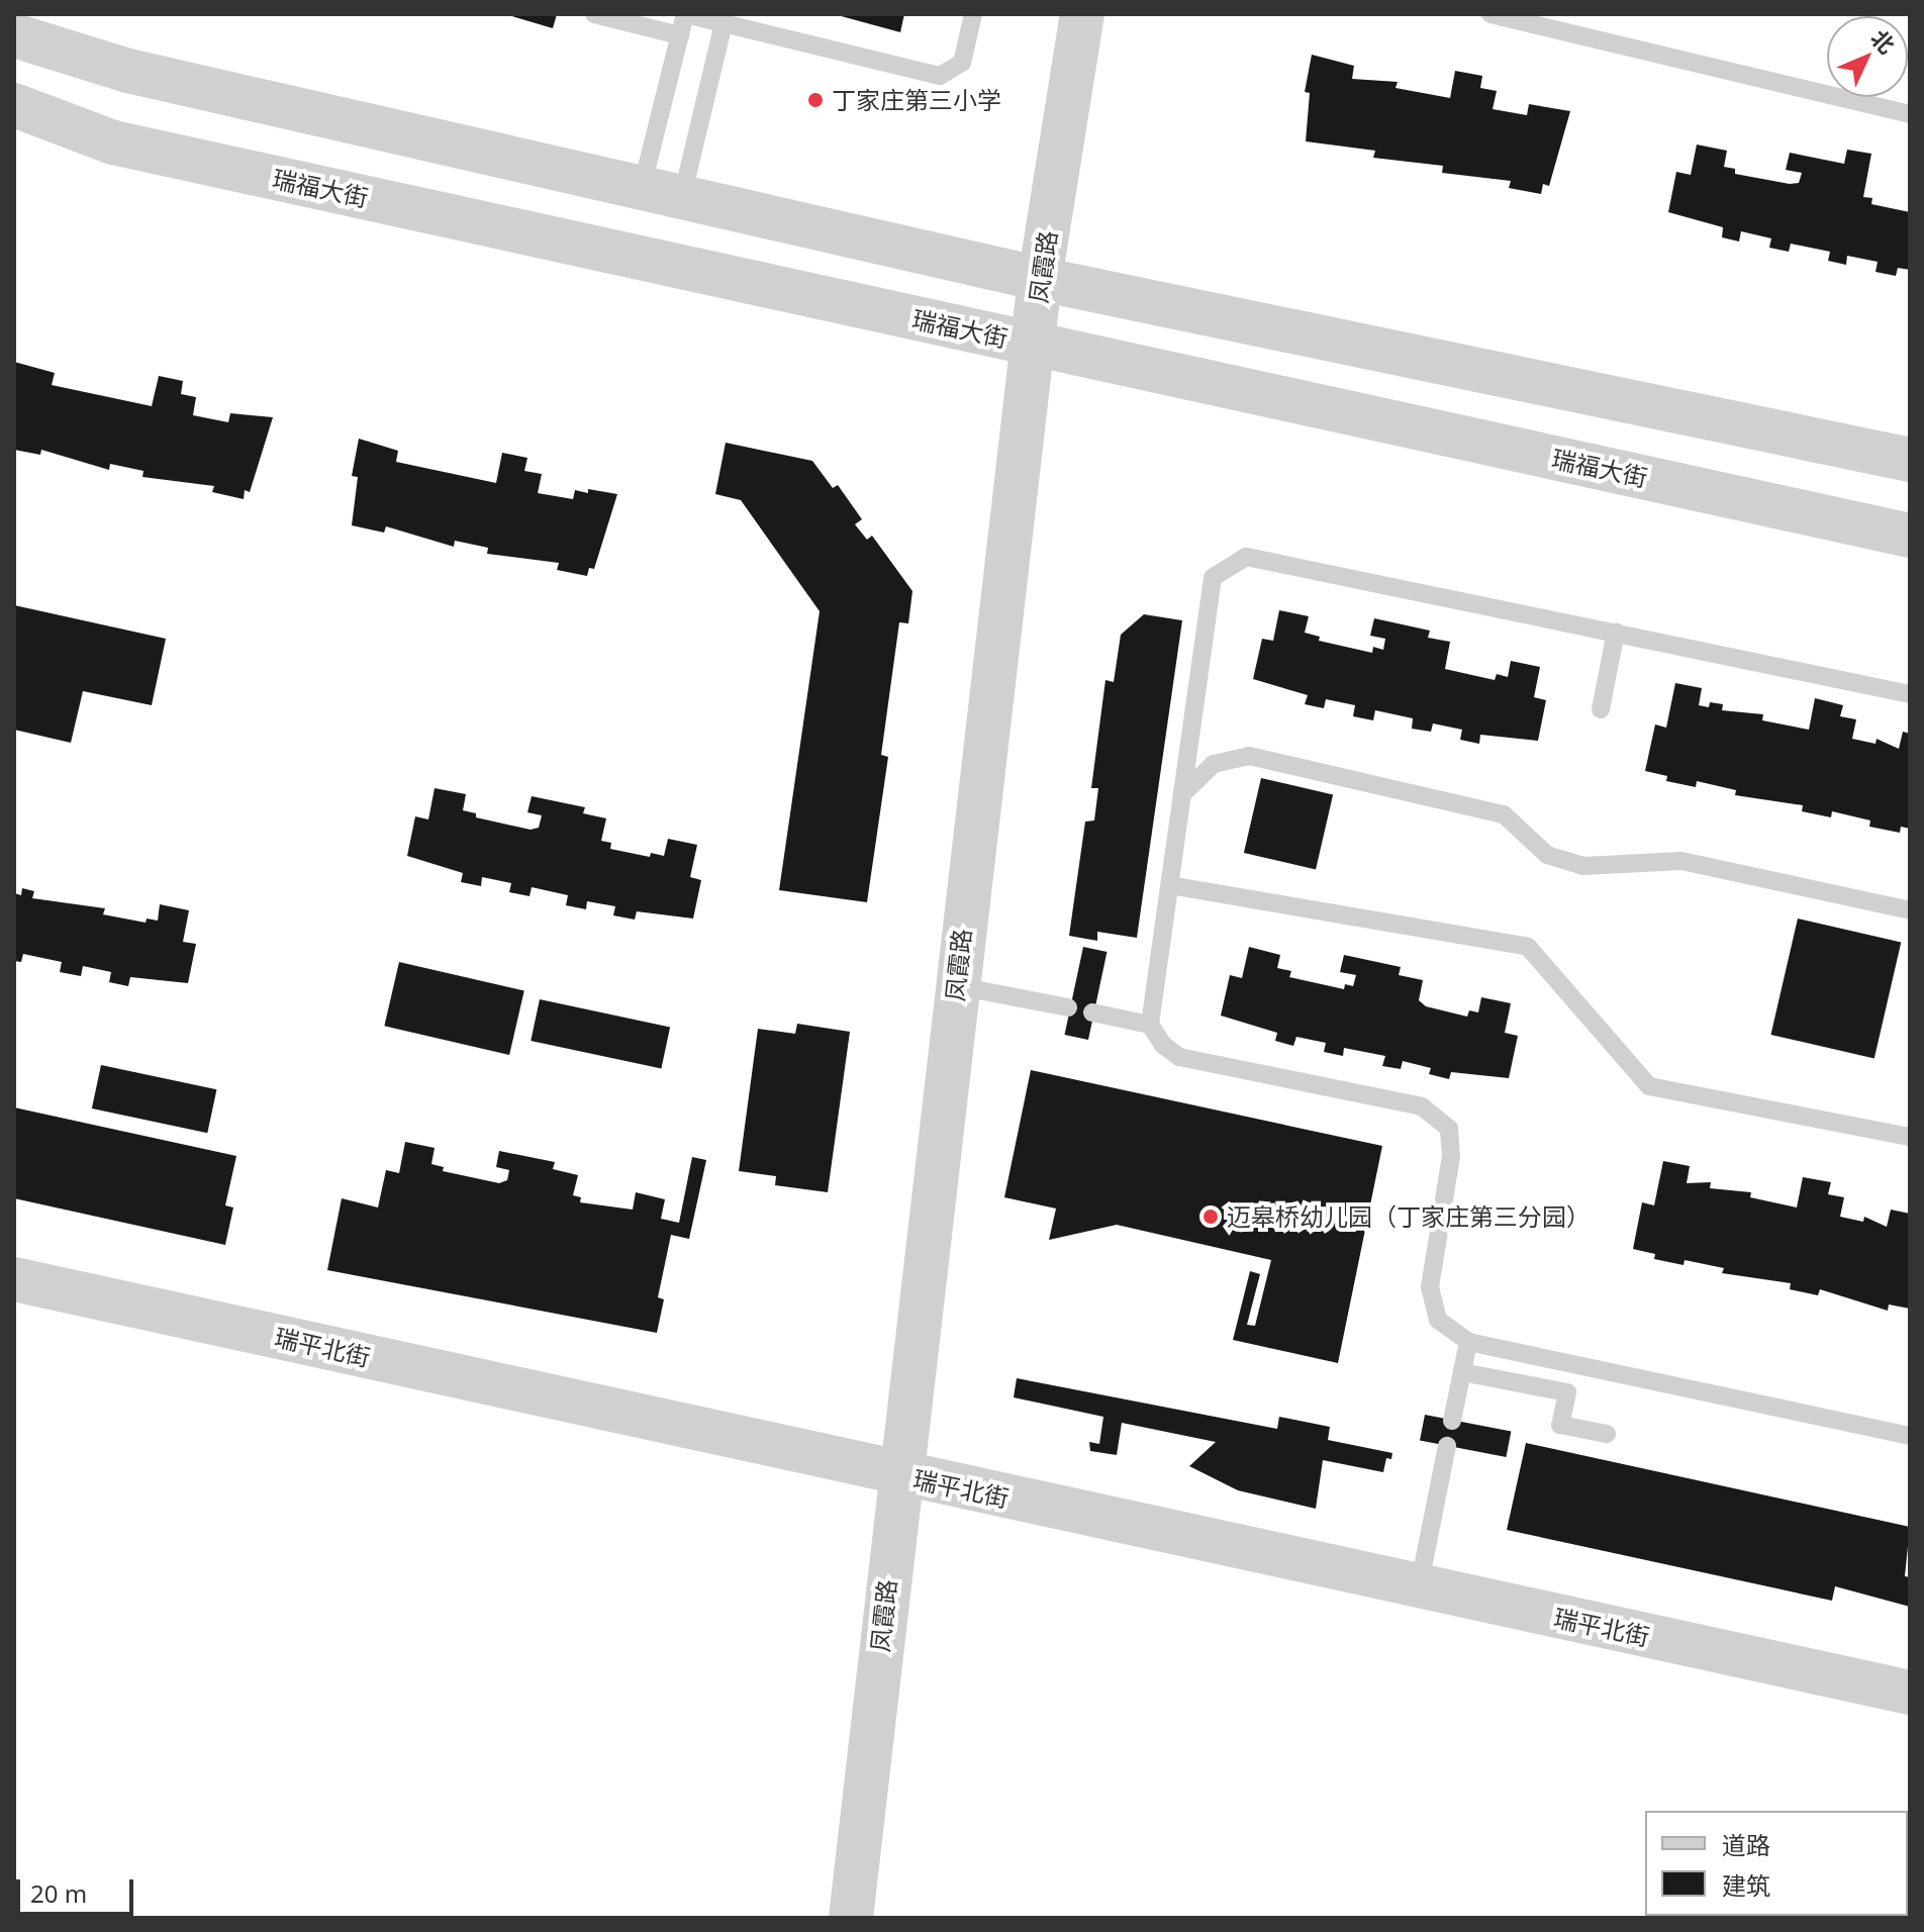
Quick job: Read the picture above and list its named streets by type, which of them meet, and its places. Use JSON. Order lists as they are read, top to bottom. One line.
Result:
{"streets":{"street":["瑞福大街","凤霞路","瑞平北街"]},"crossings":[["瑞福大街","凤霞路"],["凤霞路","瑞平北街"]],"places":["丁家庄第三小学","迈皋桥幼儿园（丁家庄第三分园）"],"legend":["道路","建筑"],"scale_bar":"20 m","north":"top right"}
